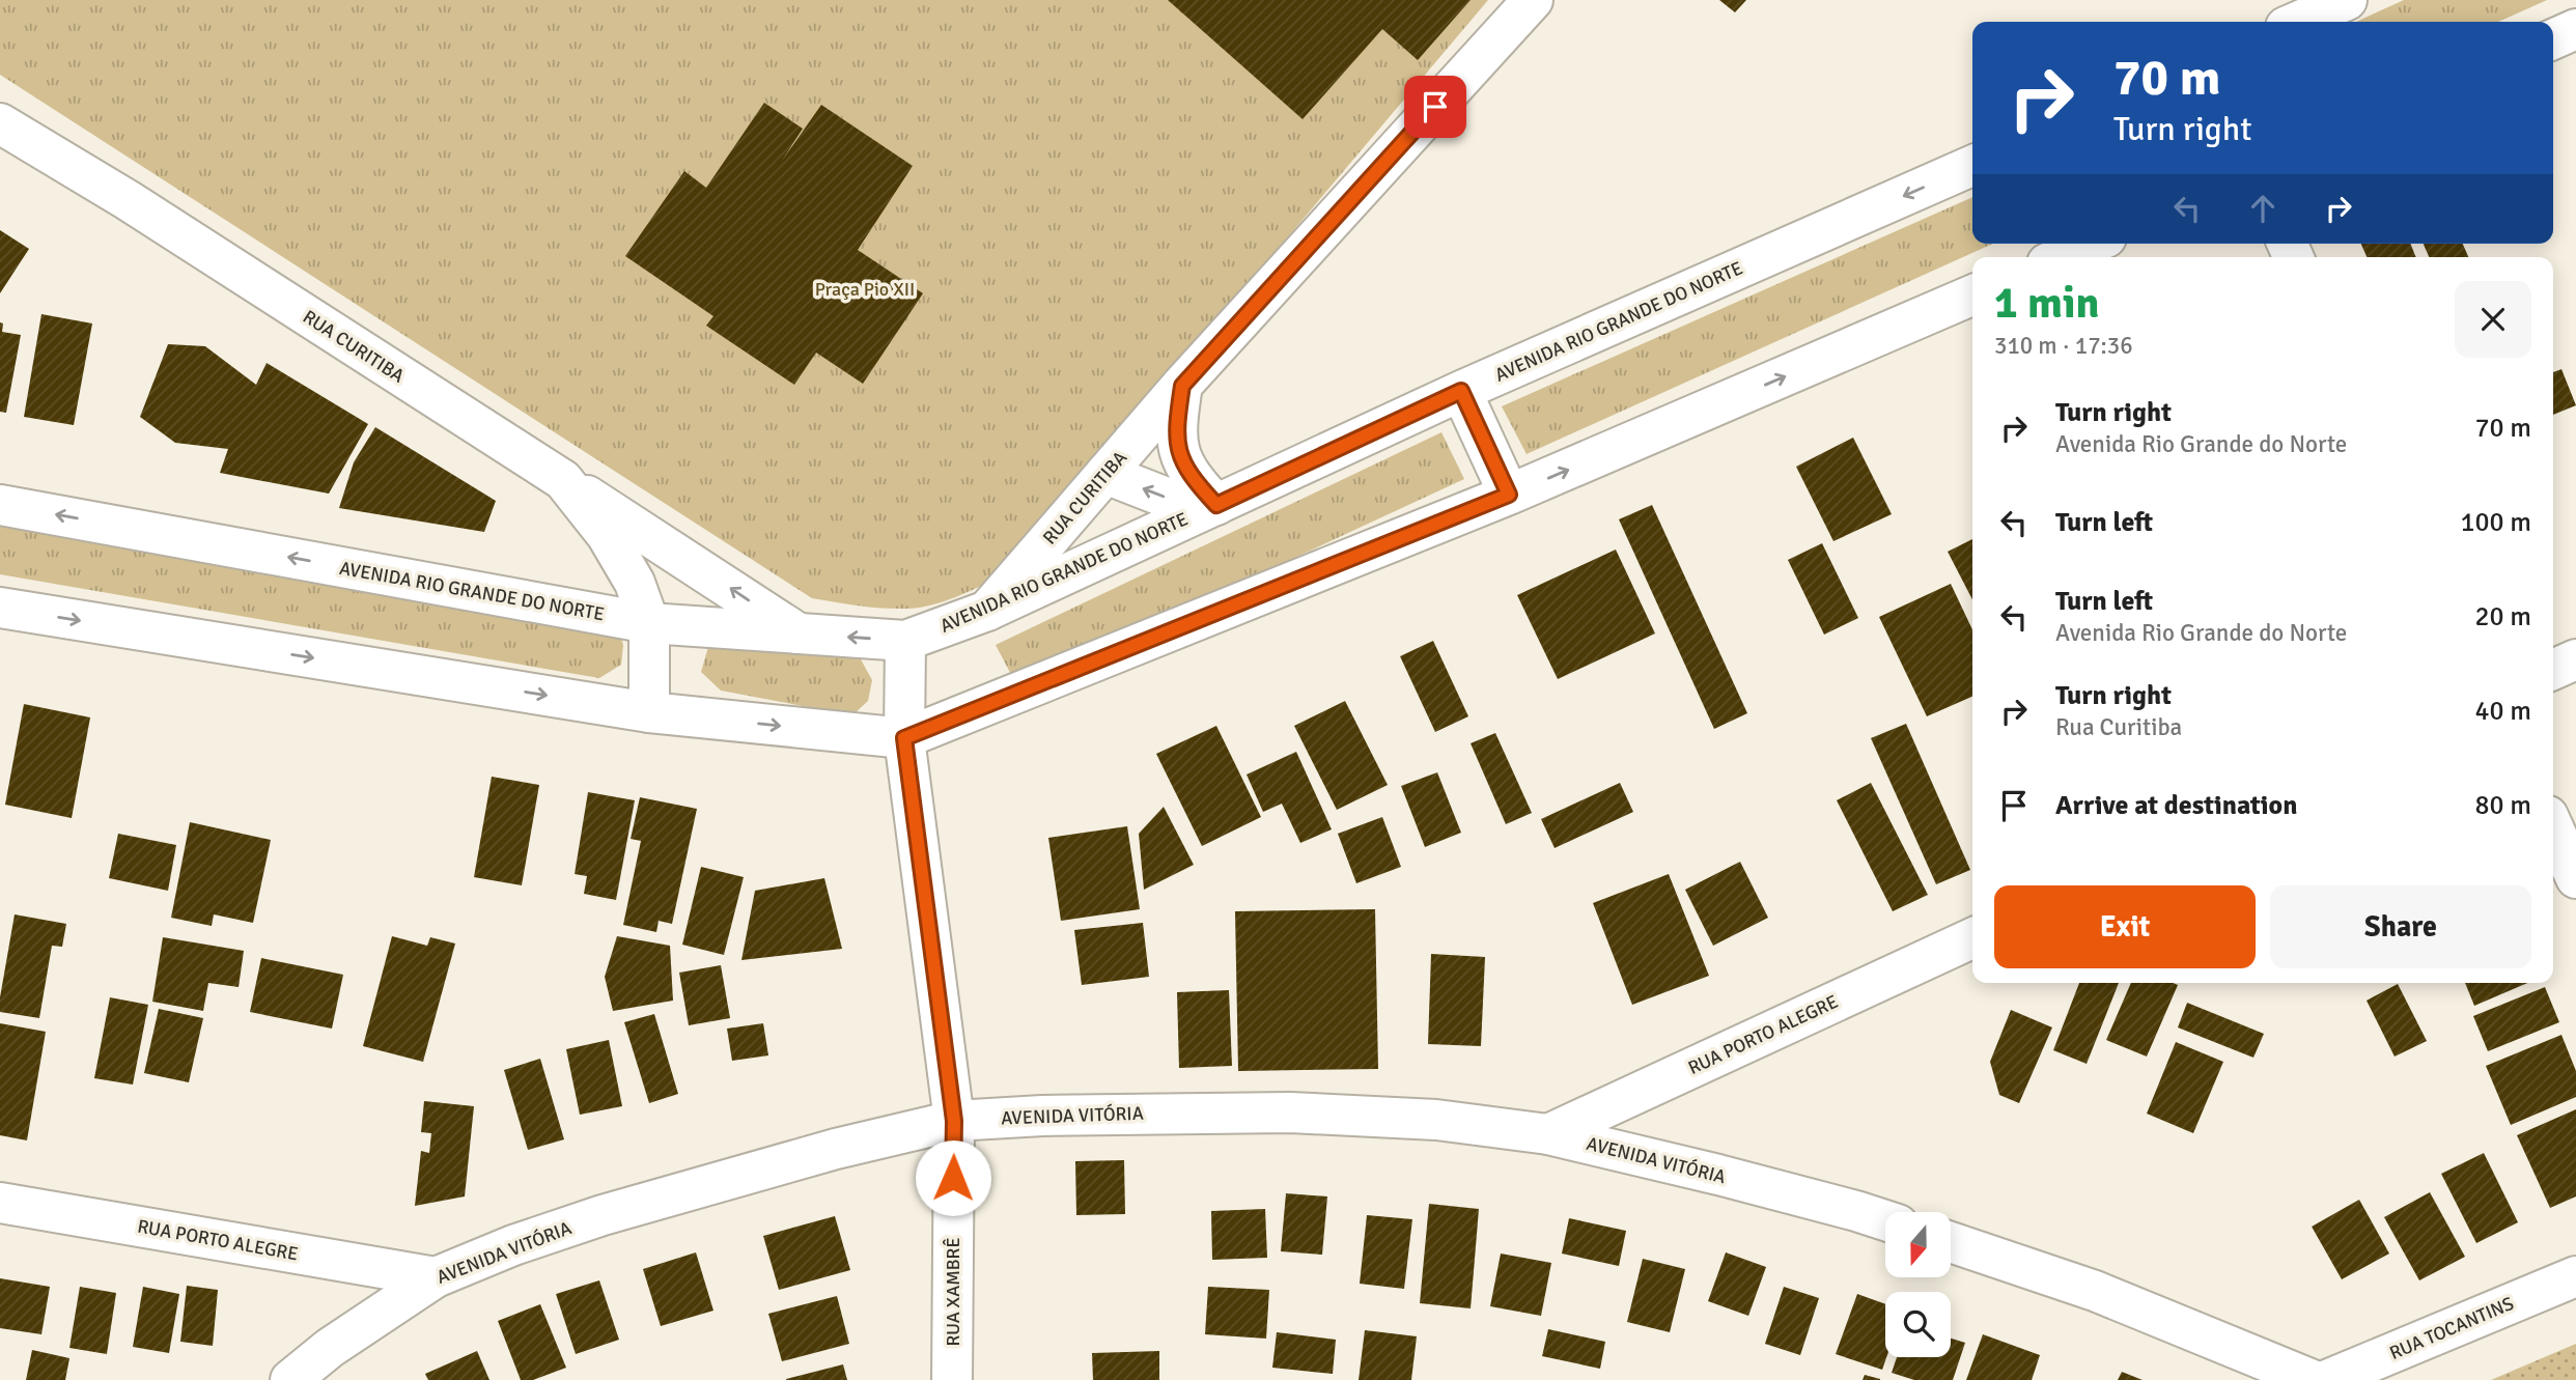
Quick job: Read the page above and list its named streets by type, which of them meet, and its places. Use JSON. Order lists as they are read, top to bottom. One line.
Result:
{"streets":{"street":["AVENIDA RIO GRANDE DO NORTE","RUA CURITIBA","RUA PORTO ALEGRE","AVENIDA VITÓRIA","RUA XAMBRÊ","RUA TOCANTINS"]},"crossings":[["AVENIDA RIO GRANDE DO NORTE","RUA CURITIBA"],["AVENIDA RIO GRANDE DO NORTE","RUA XAMBRÊ"],["RUA PORTO ALEGRE","AVENIDA VITÓRIA"],["AVENIDA VITÓRIA","RUA XAMBRÊ"]],"parks":["Praça Pio XII"],"north":"bottom","page":{"turn":["70 m","Turn right"],"heading":["1 min","310 m · 17:36"],"list":[{"name":"Turn right","note":"Avenida Rio Grande do Norte","value":"70 m"},{"name":"Turn left","value":"100 m"},{"name":"Turn left","note":"Avenida Rio Grande do Norte","value":"20 m"},{"name":"Turn right","note":"Rua Curitiba","value":"40 m"},{"name":"Arrive at destination","value":"80 m"}],"buttons":["Exit","Share"]}}
